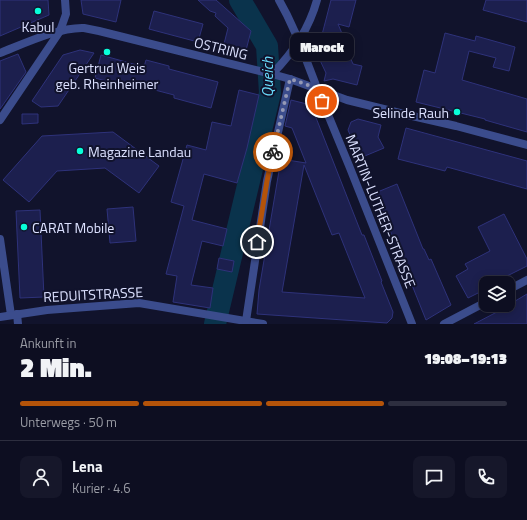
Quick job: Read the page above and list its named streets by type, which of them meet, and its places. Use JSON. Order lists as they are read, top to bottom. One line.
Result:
{"streets":{"street":["OSTRING","MARTIN-LUTHER-STRASSE","REDUITSTRASSE"]},"crossings":[["OSTRING","MARTIN-LUTHER-STRASSE"]],"water":["Queich"],"places":["Kabul","Gertrud Weis geb. Rheinheimer","Marock","Selinde Rauh","Magazine Landau","CARAT Mobile"],"page":{"bubble":"Marock","heading":["2 Min.","Ankunft in","19:08–19:13"],"panel":["Lena","Kurier · 4.6"],"bar":"Unterwegs · 50 m"}}
